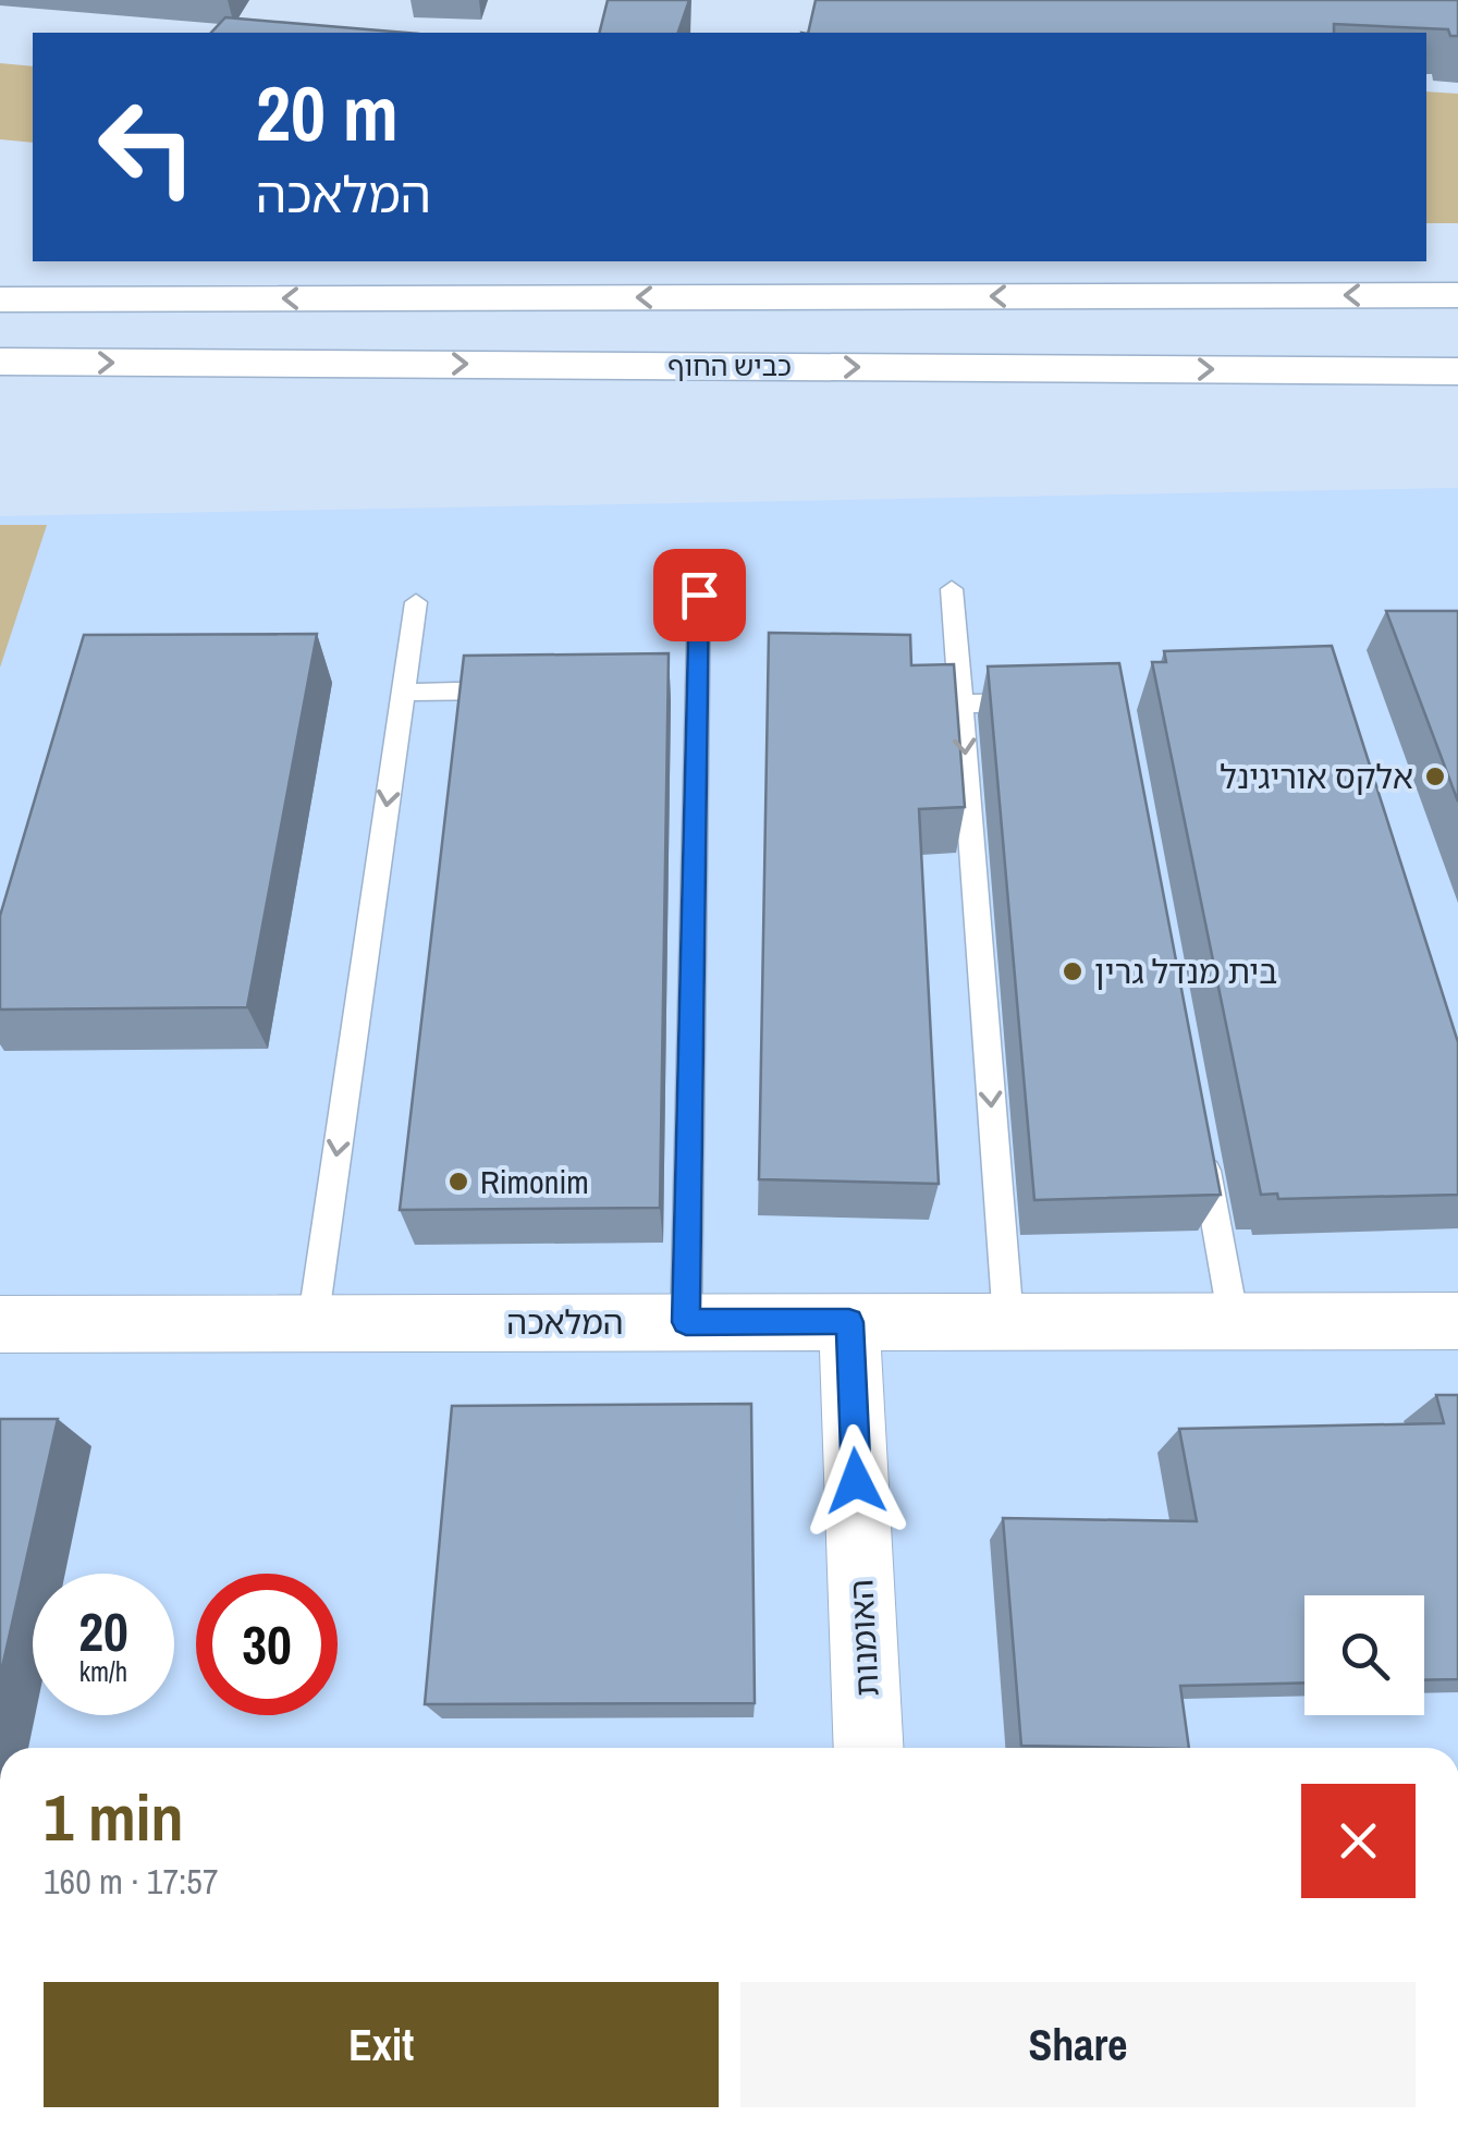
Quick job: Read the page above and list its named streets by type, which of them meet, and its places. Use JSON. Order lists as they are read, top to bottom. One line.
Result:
{"streets":{"highway":["כביש החוף"],"street":["המלאכה","האומנות"]},"crossings":[["המלאכה","האומנות"]],"places":["אלקס אוריגינל","בית מנדל גרין","Rimonim"],"page":{"turn":["20 m","המלאכה"],"speed":"20 km/h","limit":"30","heading":["1 min","160 m · 17:57"],"buttons":["Exit","Share"]}}
